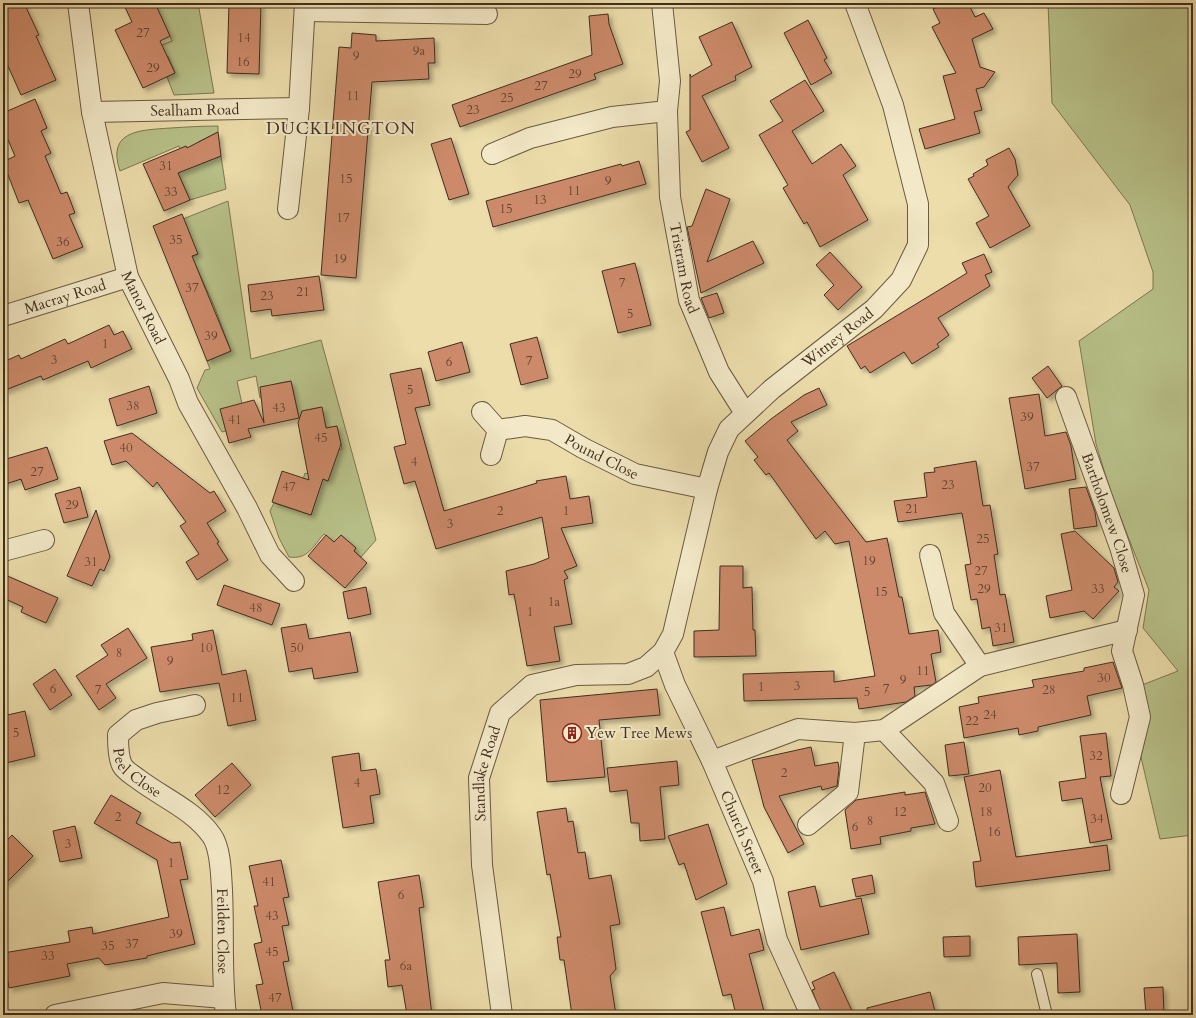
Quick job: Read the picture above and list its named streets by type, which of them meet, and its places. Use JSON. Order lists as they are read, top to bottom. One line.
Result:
{"streets":{"street":["Sealham Road","Tristram Road","Macray Road","Manor Road","Witney Road","Pound Close","Bartholomew Close","Peel Close","Standlake Road","Church Street","Feilden Close"]},"crossings":[["Sealham Road","Manor Road"],["Tristram Road","Witney Road"],["Macray Road","Manor Road"],["Witney Road","Pound Close"],["Witney Road","Standlake Road"],["Witney Road","Church Street"],["Peel Close","Feilden Close"],["Standlake Road","Church Street"]],"districts":["DUCKLINGTON"],"places":{"building":["Yew Tree Mews"]},"house_numbers":["27","14","9a","9","16","29","29","27","11","25","23","31","15","9","11","33","13","15","17","35","36","19","7","37","21","23","5","39","1","3","7","6","5","38","43","39","41","45","40","4","37","27","23","47","29","21","2","1","3","25","19","31","27","29","33","15","1a","48","1","31","10","50","8","9","11","30","9","3","1","6","7","7","28","5","11","24","22","5","32","2","4","20","12","12","18","2","34","8","6","16","3","1","41","6","43","39","37","35","45","33","6a","47"]}
